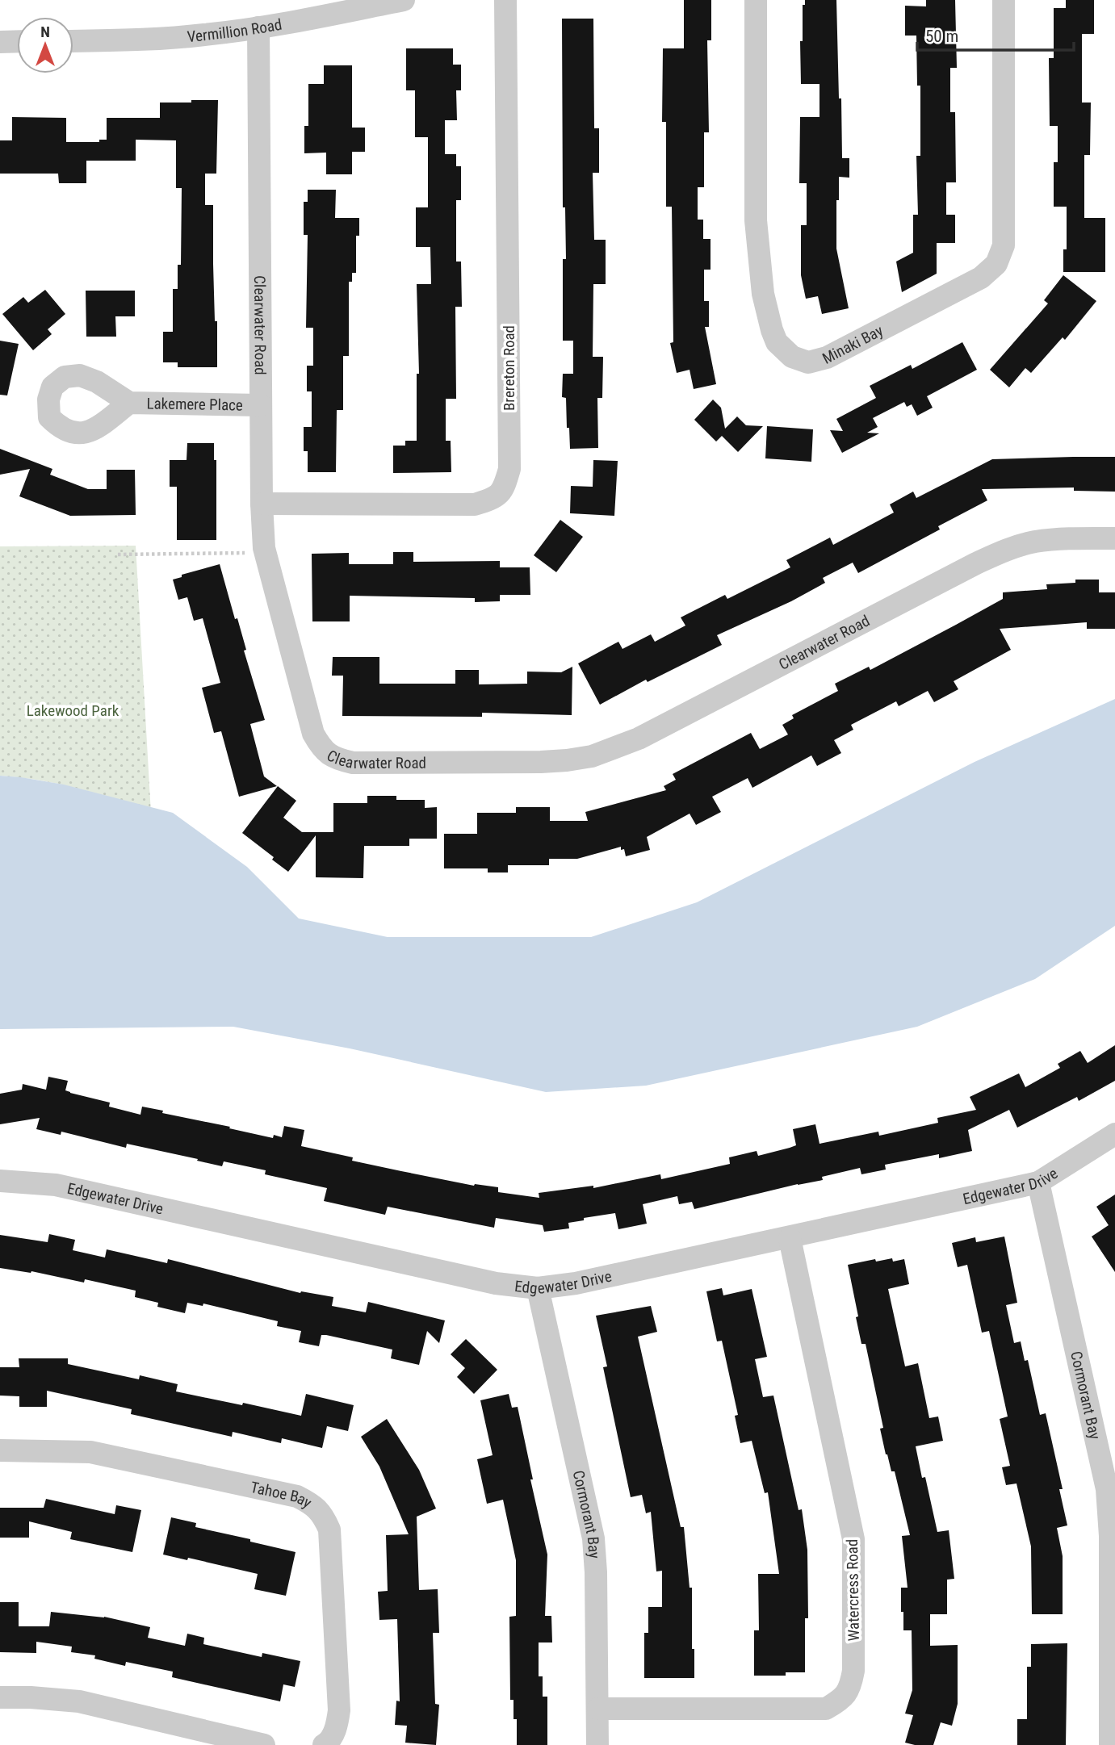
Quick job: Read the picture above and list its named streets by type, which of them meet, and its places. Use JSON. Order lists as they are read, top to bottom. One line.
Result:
{"streets":{"street":["Vermillion Road","Clearwater Road","Minaki Bay","Brereton Road","Lakemere Place","Edgewater Drive","Cormorant Bay","Tahoe Bay","Watercress Road"]},"crossings":[["Vermillion Road","Clearwater Road"],["Clearwater Road","Brereton Road"],["Clearwater Road","Lakemere Place"],["Edgewater Drive","Cormorant Bay"],["Edgewater Drive","Watercress Road"],["Cormorant Bay","Watercress Road"]],"parks":["Lakewood Park"],"scale_bar":"50 m","north":"top"}
